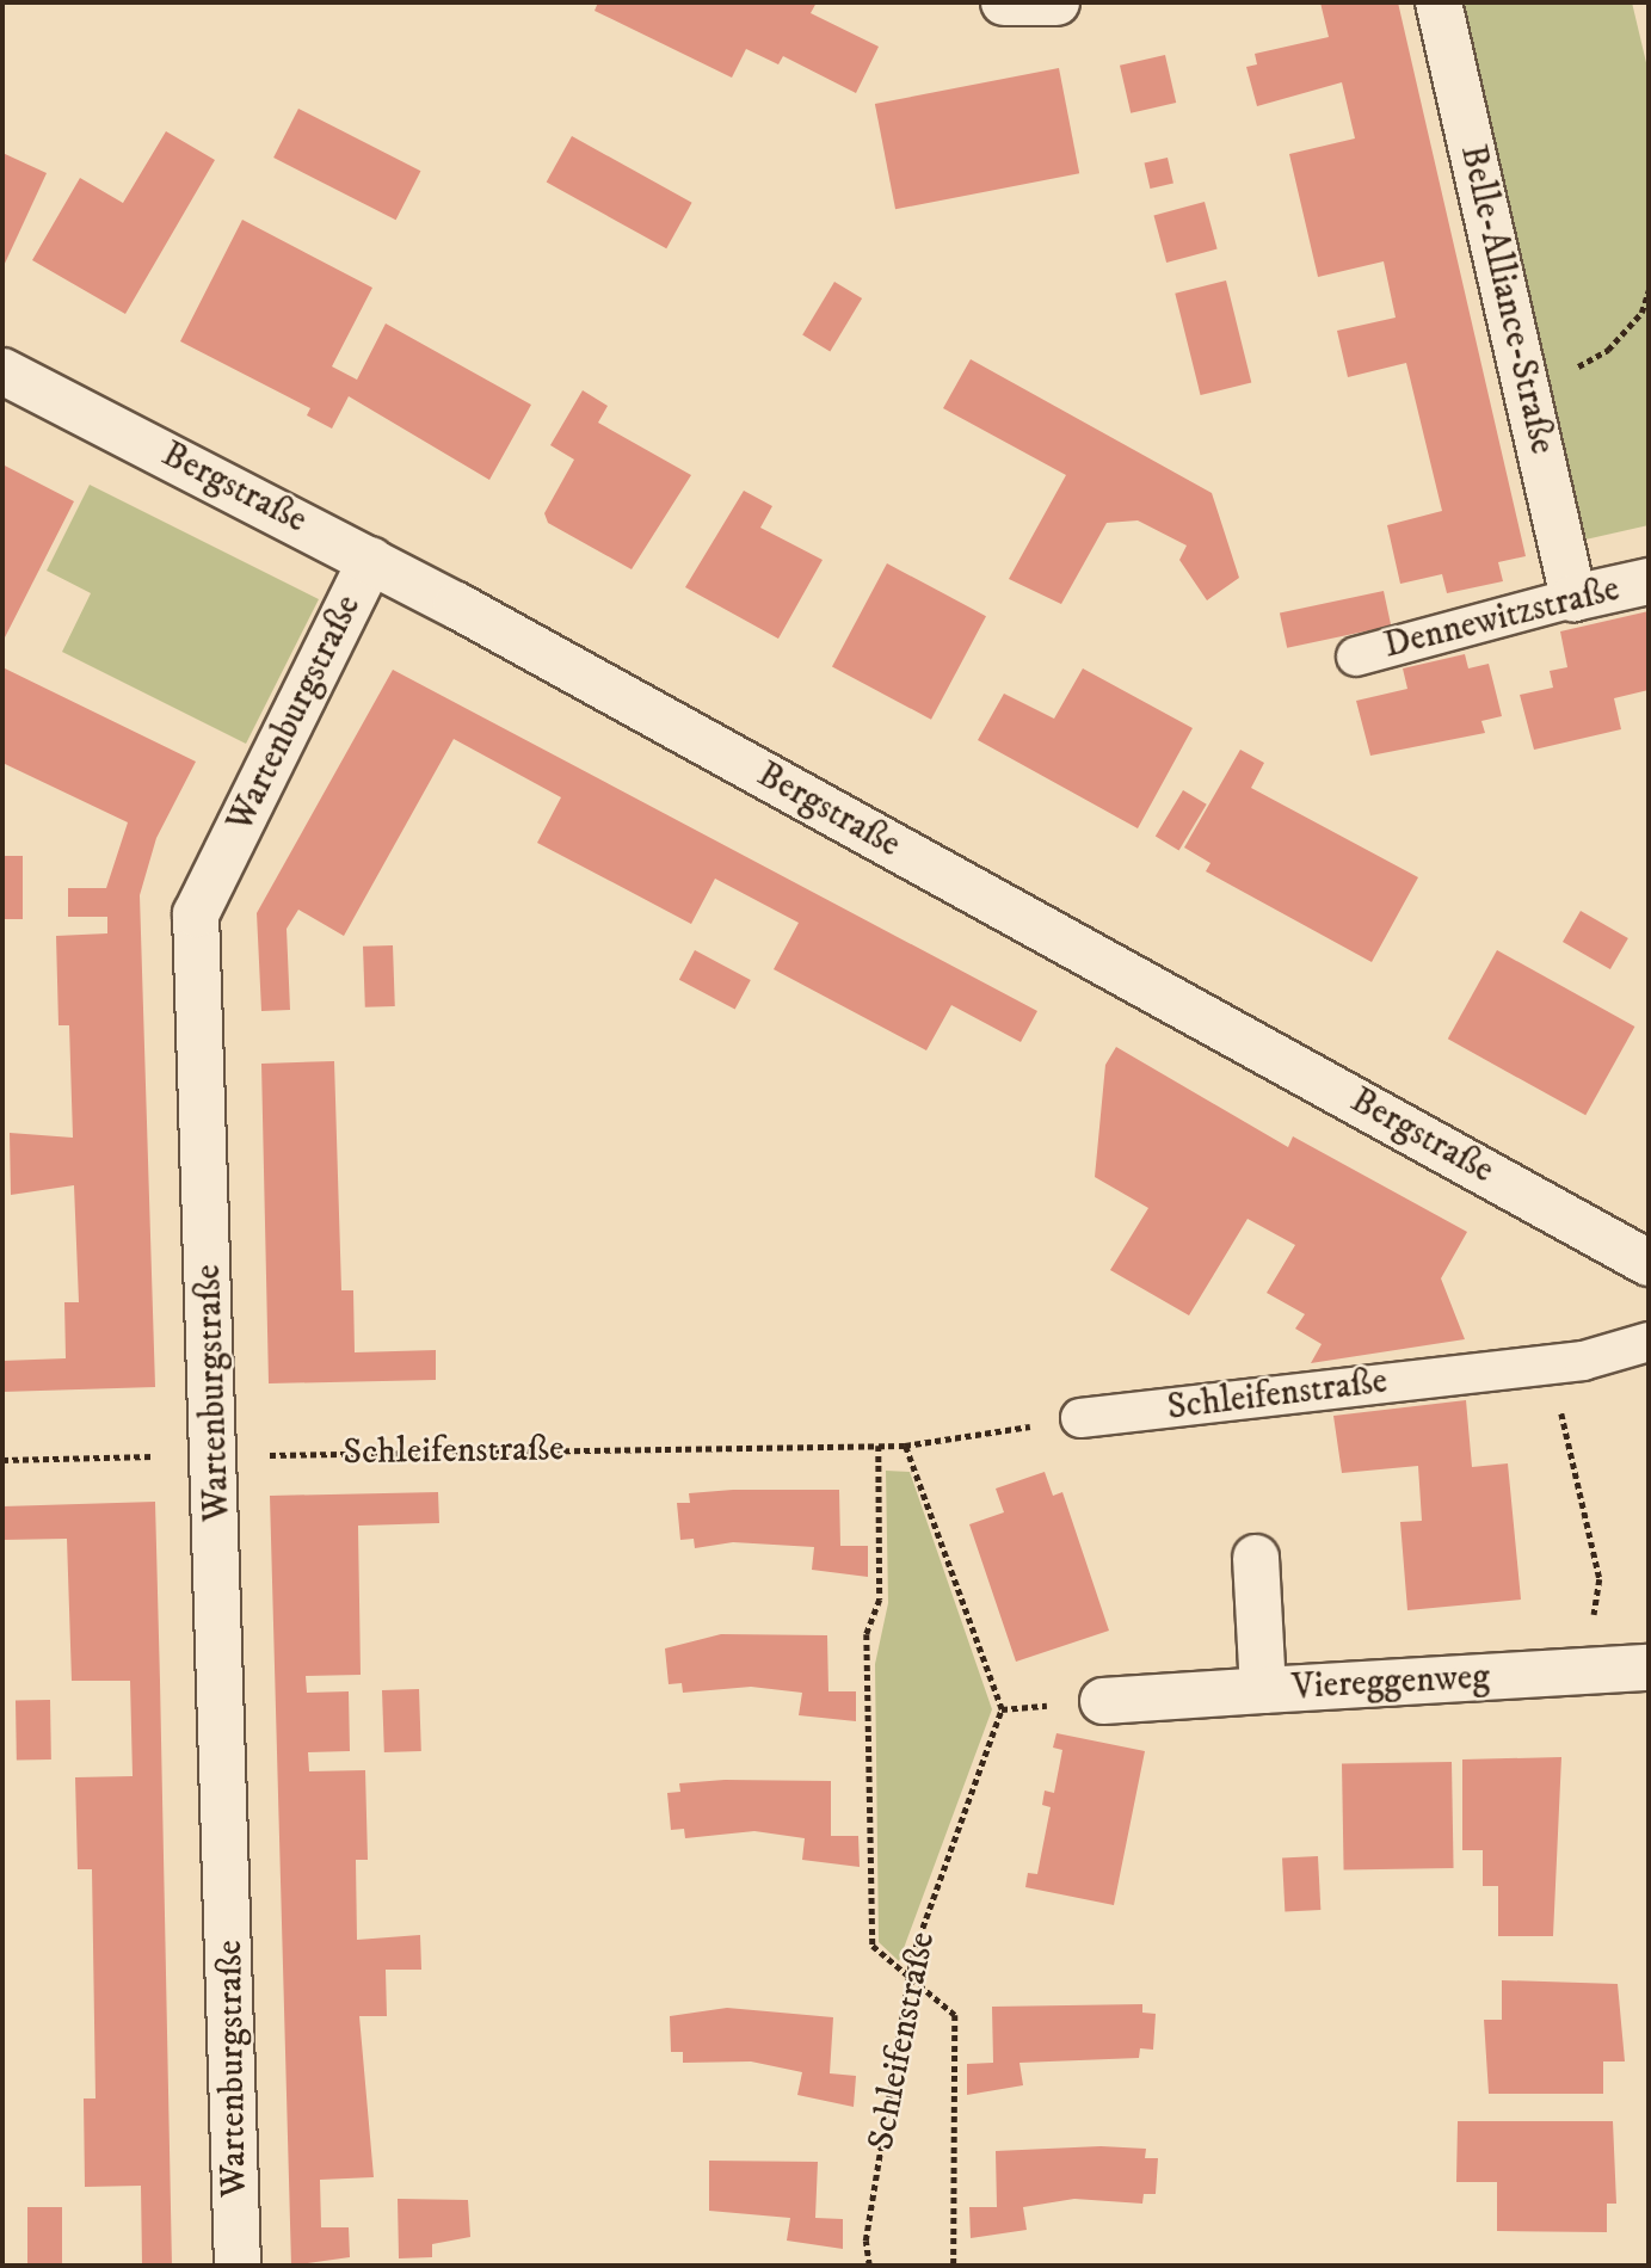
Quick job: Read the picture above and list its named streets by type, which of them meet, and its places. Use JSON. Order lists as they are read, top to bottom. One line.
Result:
{"streets":{"street":["Belle-Alliance-Straße","Bergstraße","Dennewitzstraße","Wartenburgstraße","Viereggenweg"],"lane":["Schleifenstraße"]},"crossings":[["Belle-Alliance-Straße","Dennewitzstraße"],["Bergstraße","Wartenburgstraße"],["Wartenburgstraße","Schleifenstraße"]]}
